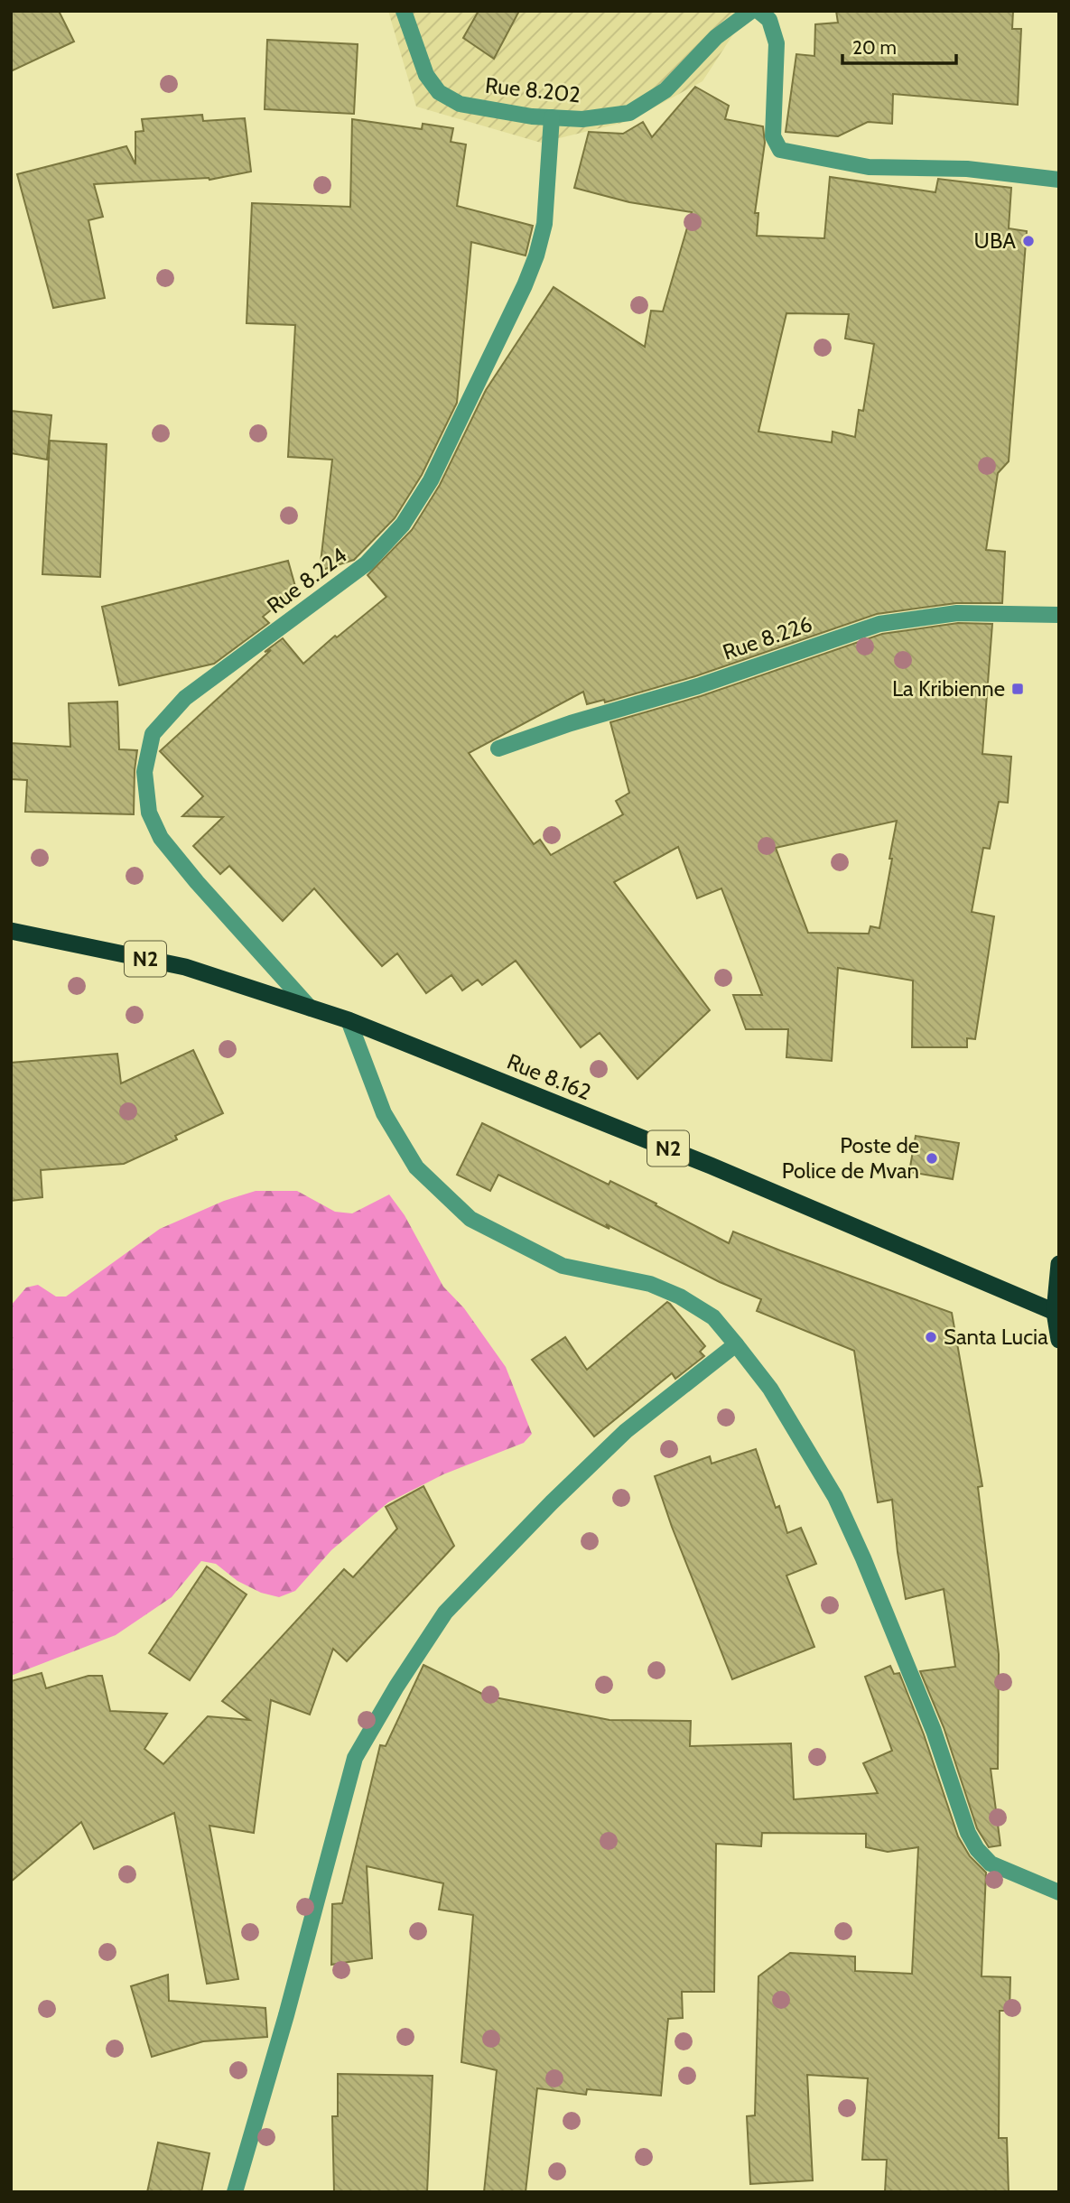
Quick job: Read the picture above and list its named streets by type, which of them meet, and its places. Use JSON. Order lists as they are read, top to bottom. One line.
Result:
{"streets":{"highway":["N2","Rue 8.162"],"street":["Rue 8.202","Rue 8.224","Rue 8.226"]},"crossings":[["Rue 8.202","Rue 8.224"],["Rue 8.224","Rue 8.162"]],"places":{"other":["UBA","Poste de Police de Mvan","Santa Lucia"],"transit":["La Kribienne"]},"scale_bar":"20 m"}
